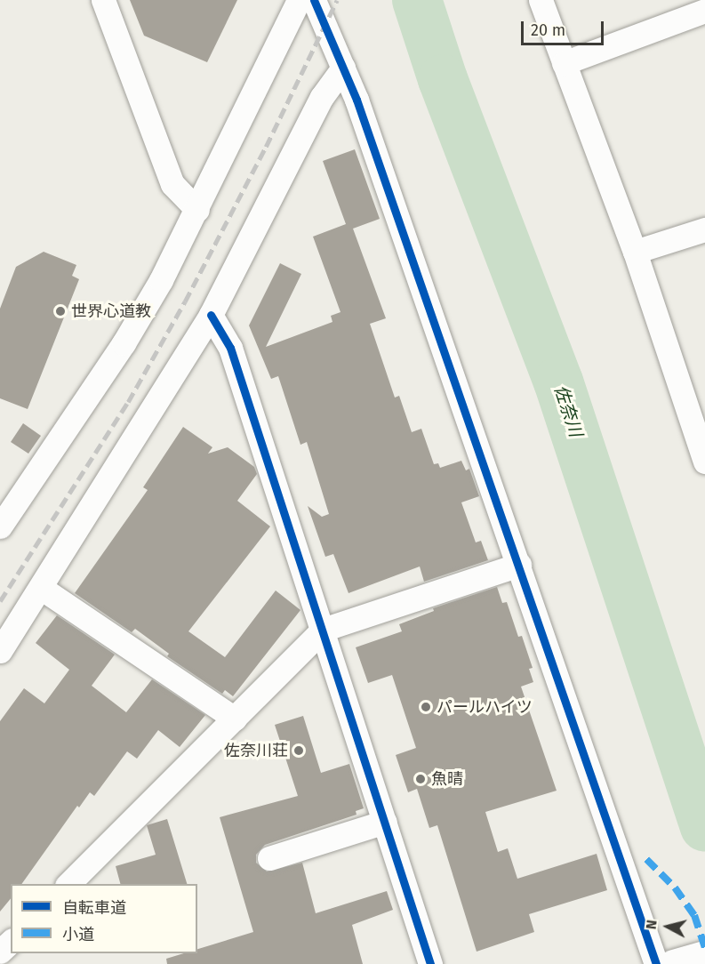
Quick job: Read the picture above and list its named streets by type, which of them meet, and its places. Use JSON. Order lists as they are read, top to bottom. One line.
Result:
{"water":["佐奈川"],"places":["世界心道教","パールハイツ","佐奈川荘","魚晴"],"legend":["自転車道","小道"],"scale_bar":"20 m","north":"left"}
